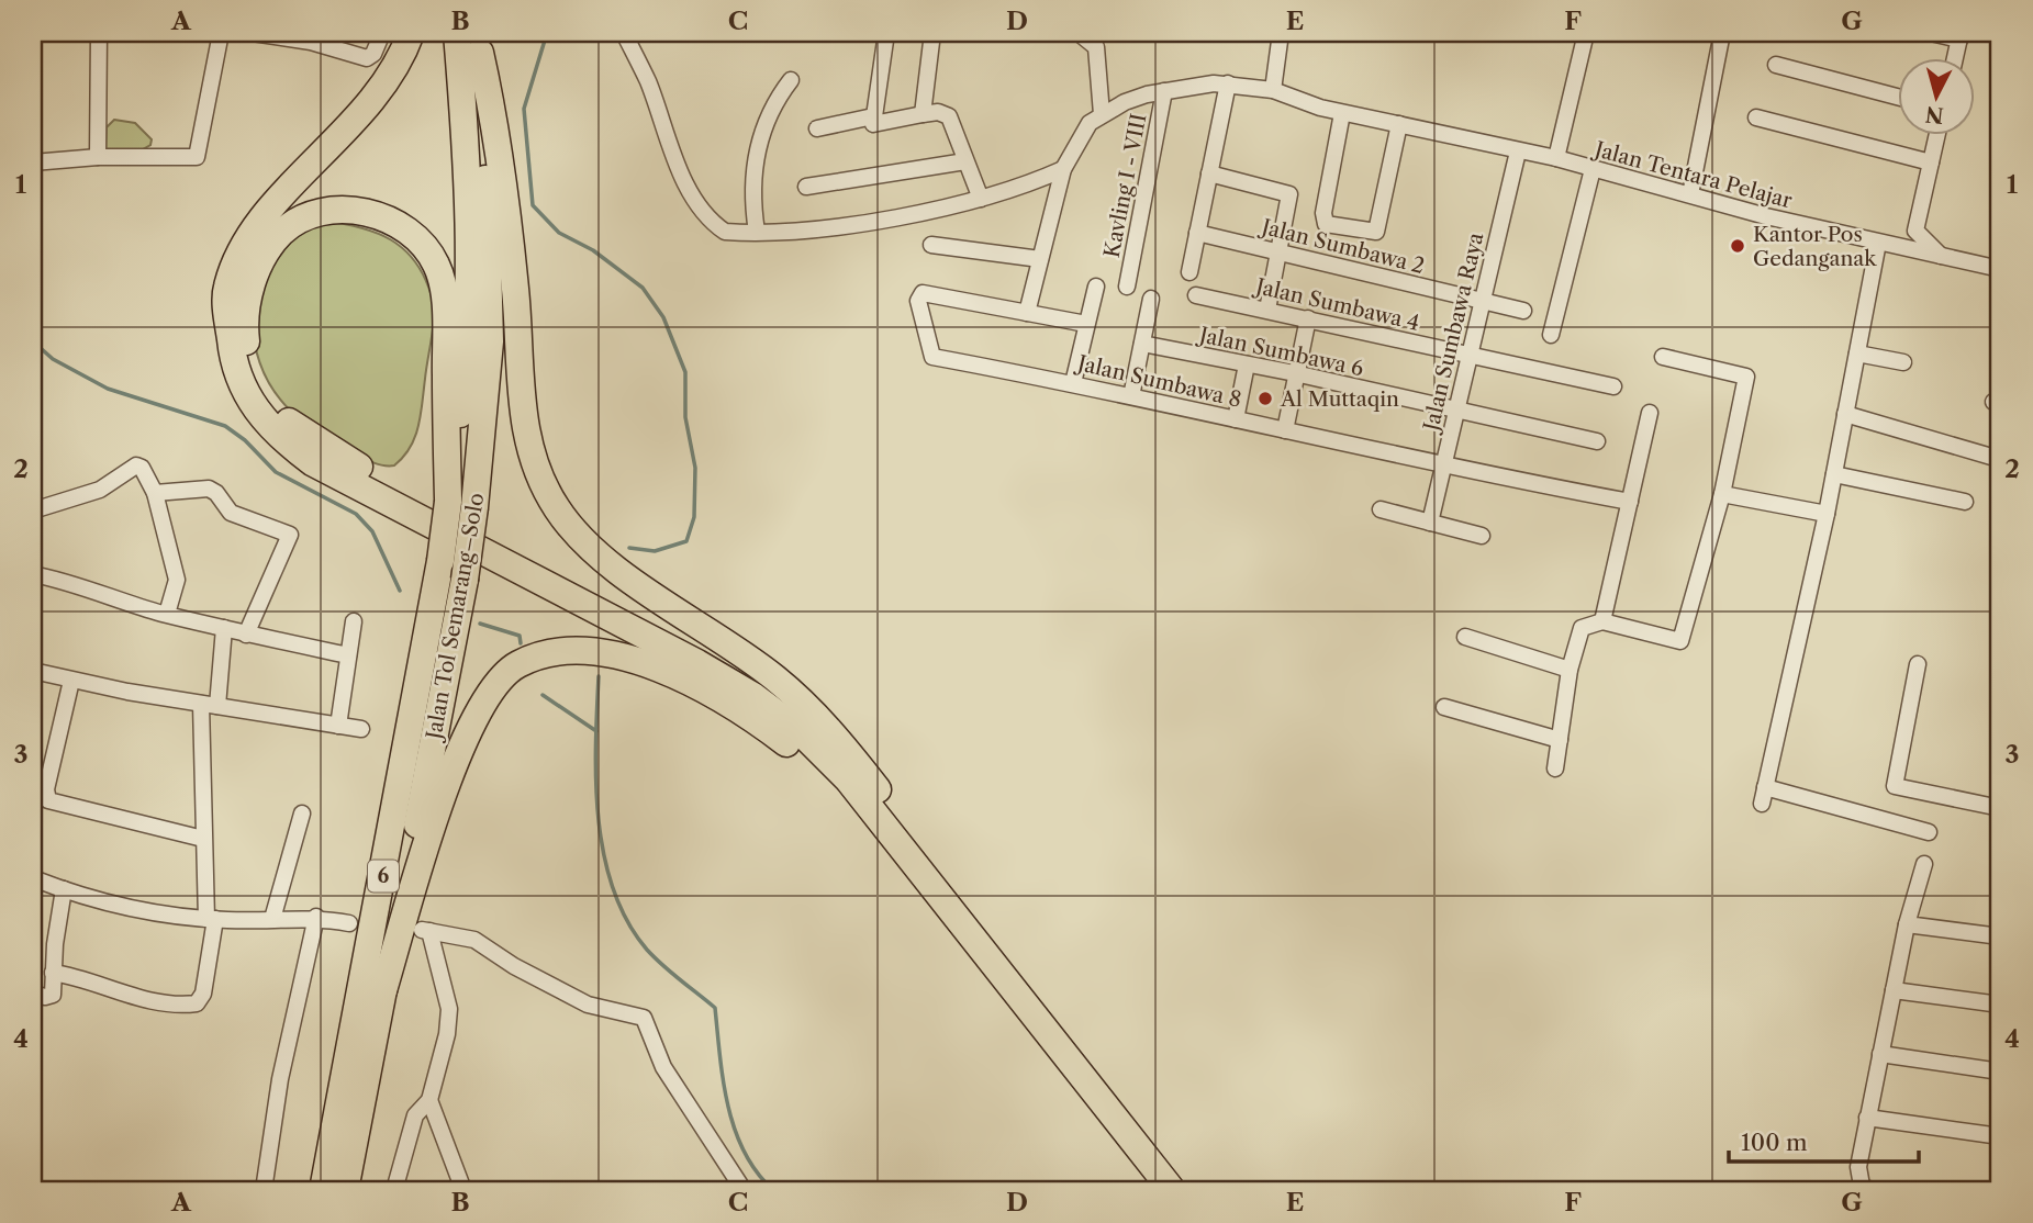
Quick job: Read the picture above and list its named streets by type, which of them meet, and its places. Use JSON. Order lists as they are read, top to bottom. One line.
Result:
{"streets":{"highway":["Jalan Tol Semarang–Solo","6"],"street":["Jalan Tentara Pelajar","Kavling I - VIII","Jalan Sumbawa 2","Jalan Sumbawa 4","Jalan Sumbawa Raya","Jalan Sumbawa 6","Jalan Sumbawa 8"]},"crossings":[["Jalan Tentara Pelajar","Kavling I - VIII"],["Jalan Tentara Pelajar","Jalan Sumbawa Raya"],["Jalan Sumbawa 2","Jalan Sumbawa Raya"],["Jalan Sumbawa 4","Jalan Sumbawa Raya"],["Jalan Sumbawa Raya","Jalan Sumbawa 6"],["Jalan Sumbawa Raya","Jalan Sumbawa 8"]],"places":["Kantor Pos Gedanganak","Al Muttaqin"],"scale_bar":"100 m","north":"bottom","grid":{"columns":["A","B","C","D","E","F","G"],"rows":["1","2","3","4"]}}
